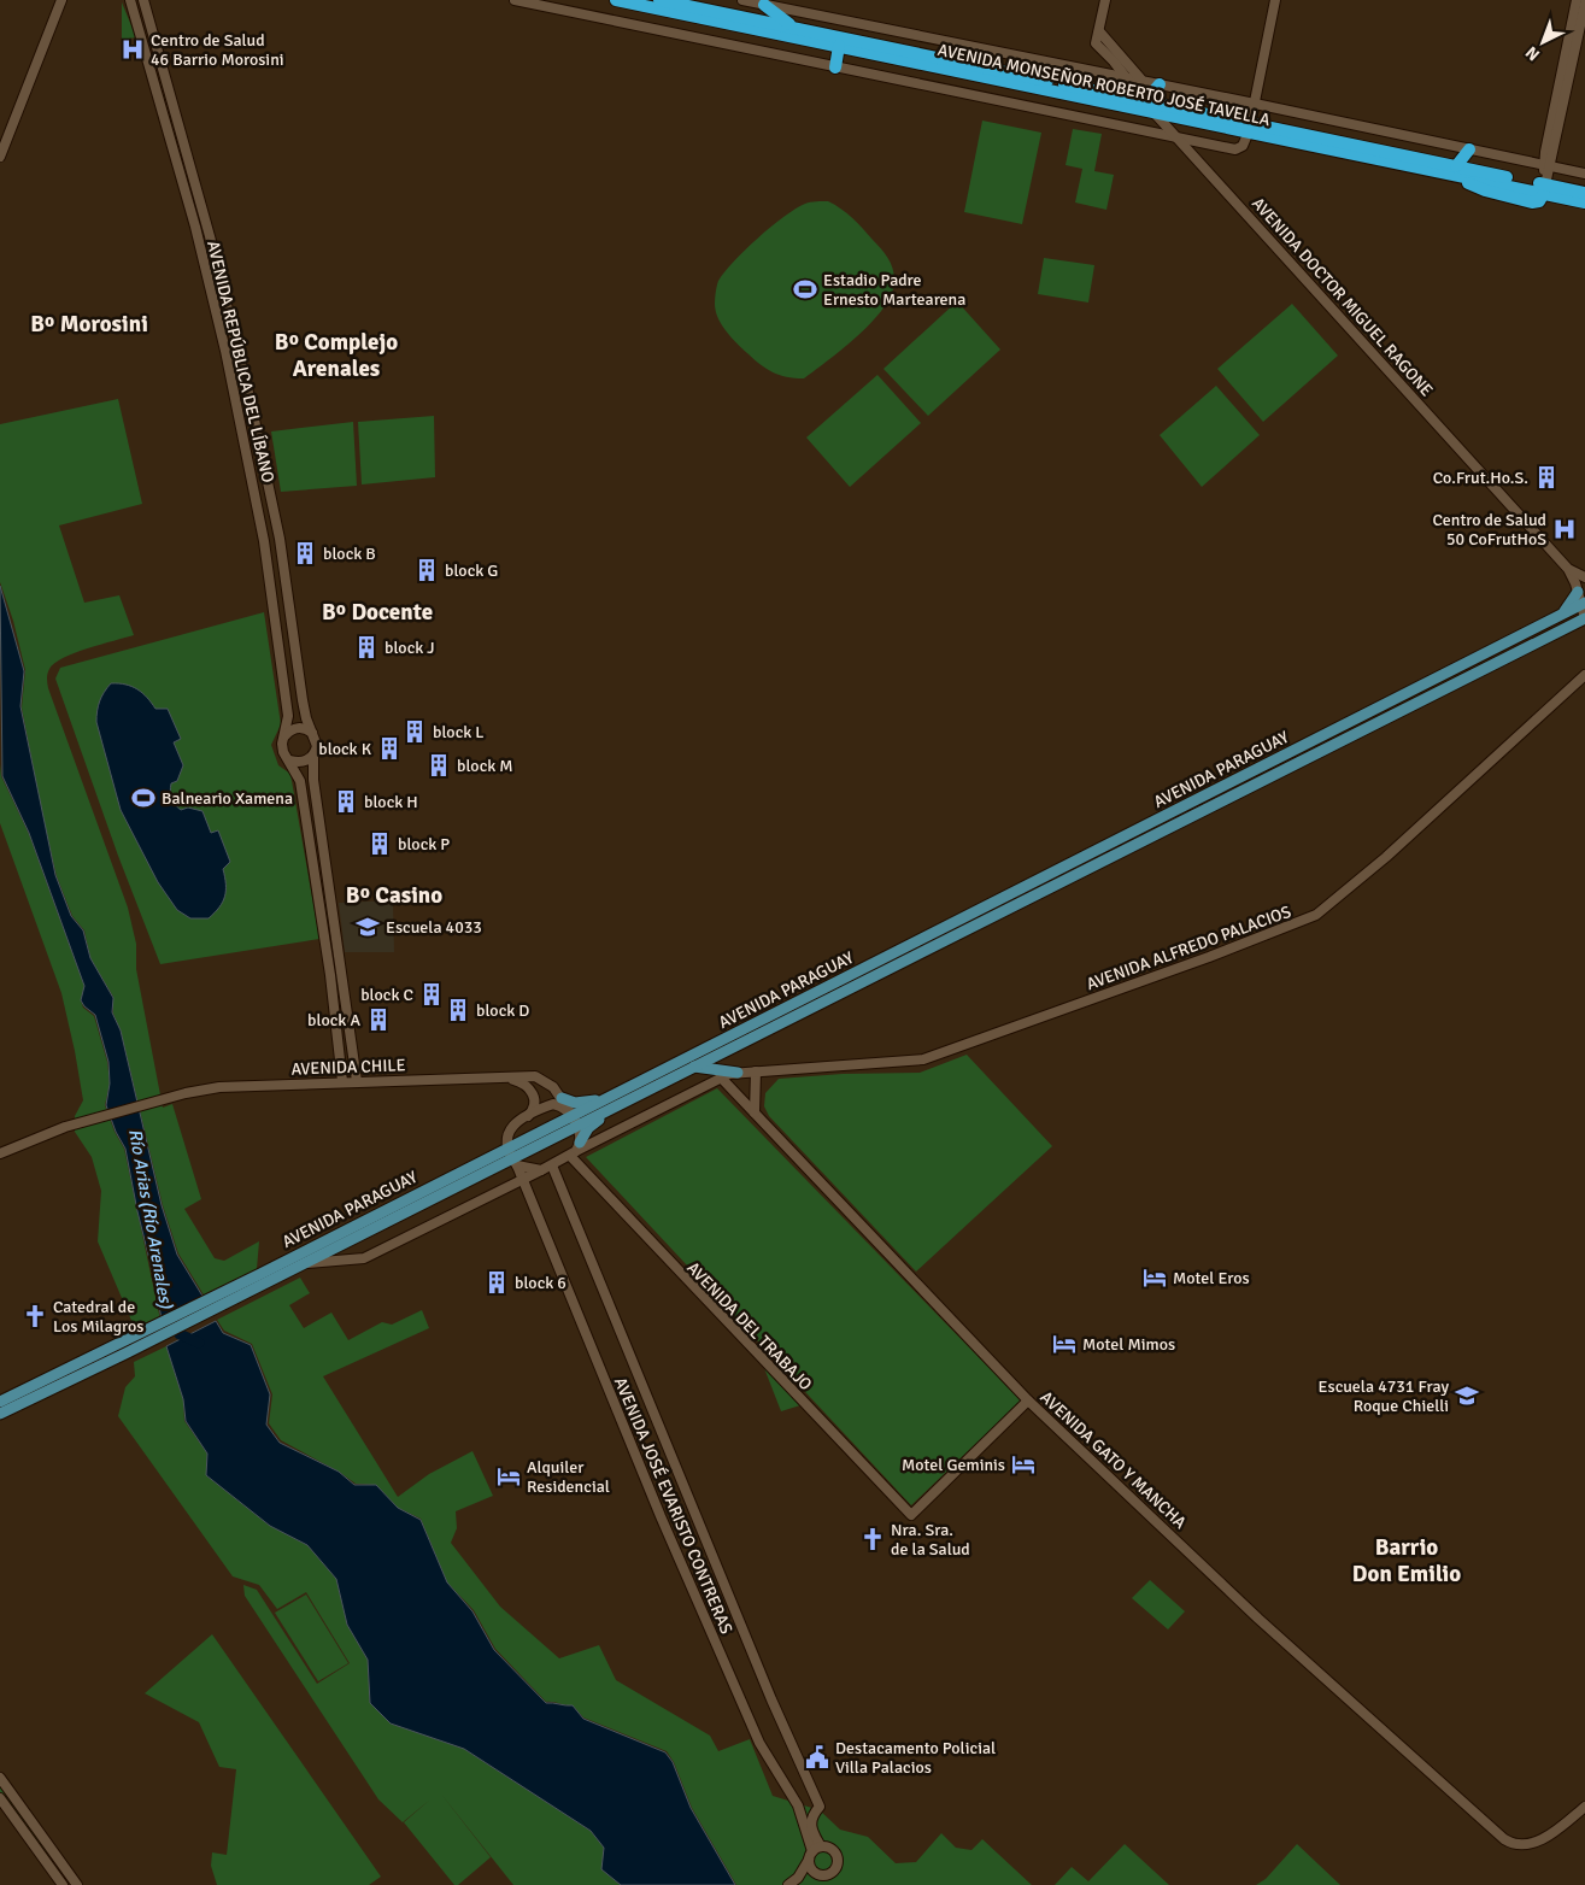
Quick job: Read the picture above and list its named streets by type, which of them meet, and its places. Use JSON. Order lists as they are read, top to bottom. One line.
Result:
{"streets":{"highway":["AVENIDA MONSEÑOR ROBERTO JOSÉ TAVELLA"],"main road":["AVENIDA PARAGUAY"],"street":["AVENIDA DOCTOR MIGUEL RAGONE","AVENIDA REPÚBLICA DEL LÍBANO","AVENIDA ALFREDO PALACIOS","AVENIDA CHILE","AVENIDA DEL TRABAJO","AVENIDA GATO Y MANCHA","AVENIDA JOSÉ EVARISTO CONTRERAS"]},"crossings":[["AVENIDA MONSEÑOR ROBERTO JOSÉ TAVELLA","AVENIDA DOCTOR MIGUEL RAGONE"],["AVENIDA DOCTOR MIGUEL RAGONE","AVENIDA PARAGUAY"],["AVENIDA PARAGUAY","AVENIDA ALFREDO PALACIOS"],["AVENIDA PARAGUAY","AVENIDA JOSÉ EVARISTO CONTRERAS"],["AVENIDA ALFREDO PALACIOS","AVENIDA DEL TRABAJO"],["AVENIDA ALFREDO PALACIOS","AVENIDA GATO Y MANCHA"],["AVENIDA ALFREDO PALACIOS","AVENIDA JOSÉ EVARISTO CONTRERAS"],["AVENIDA DEL TRABAJO","AVENIDA GATO Y MANCHA"]],"districts":["Bº Morosini","Bº Complejo Arenales","Bº Docente","Bº Casino","Barrio Don Emilio"],"water":["Río Arias (Río Arenales)"],"places":{"hospital":["Centro de Salud 46 Barrio Morosini","Centro de Salud 50 CoFrutHoS"],"sports":["Estadio Padre Ernesto Martearena","Balneario Xamena"],"building":["Co.Frut.Ho.S.","block B","block G","block J","block L","block K","block M","block H","block P","block C","block D","block A","block 6"],"school or university":["Escuela 4033","Escuela 4731 Fray Roque Chielli"],"hotel":["Motel Eros","Motel Mimos","Motel Geminis","Alquiler Residencial"],"church":["Catedral de Los Milagros","Nra. Sra. de la Salud"],"public building":["Destacamento Policial Villa Palacios"]},"north":"bottom left"}
